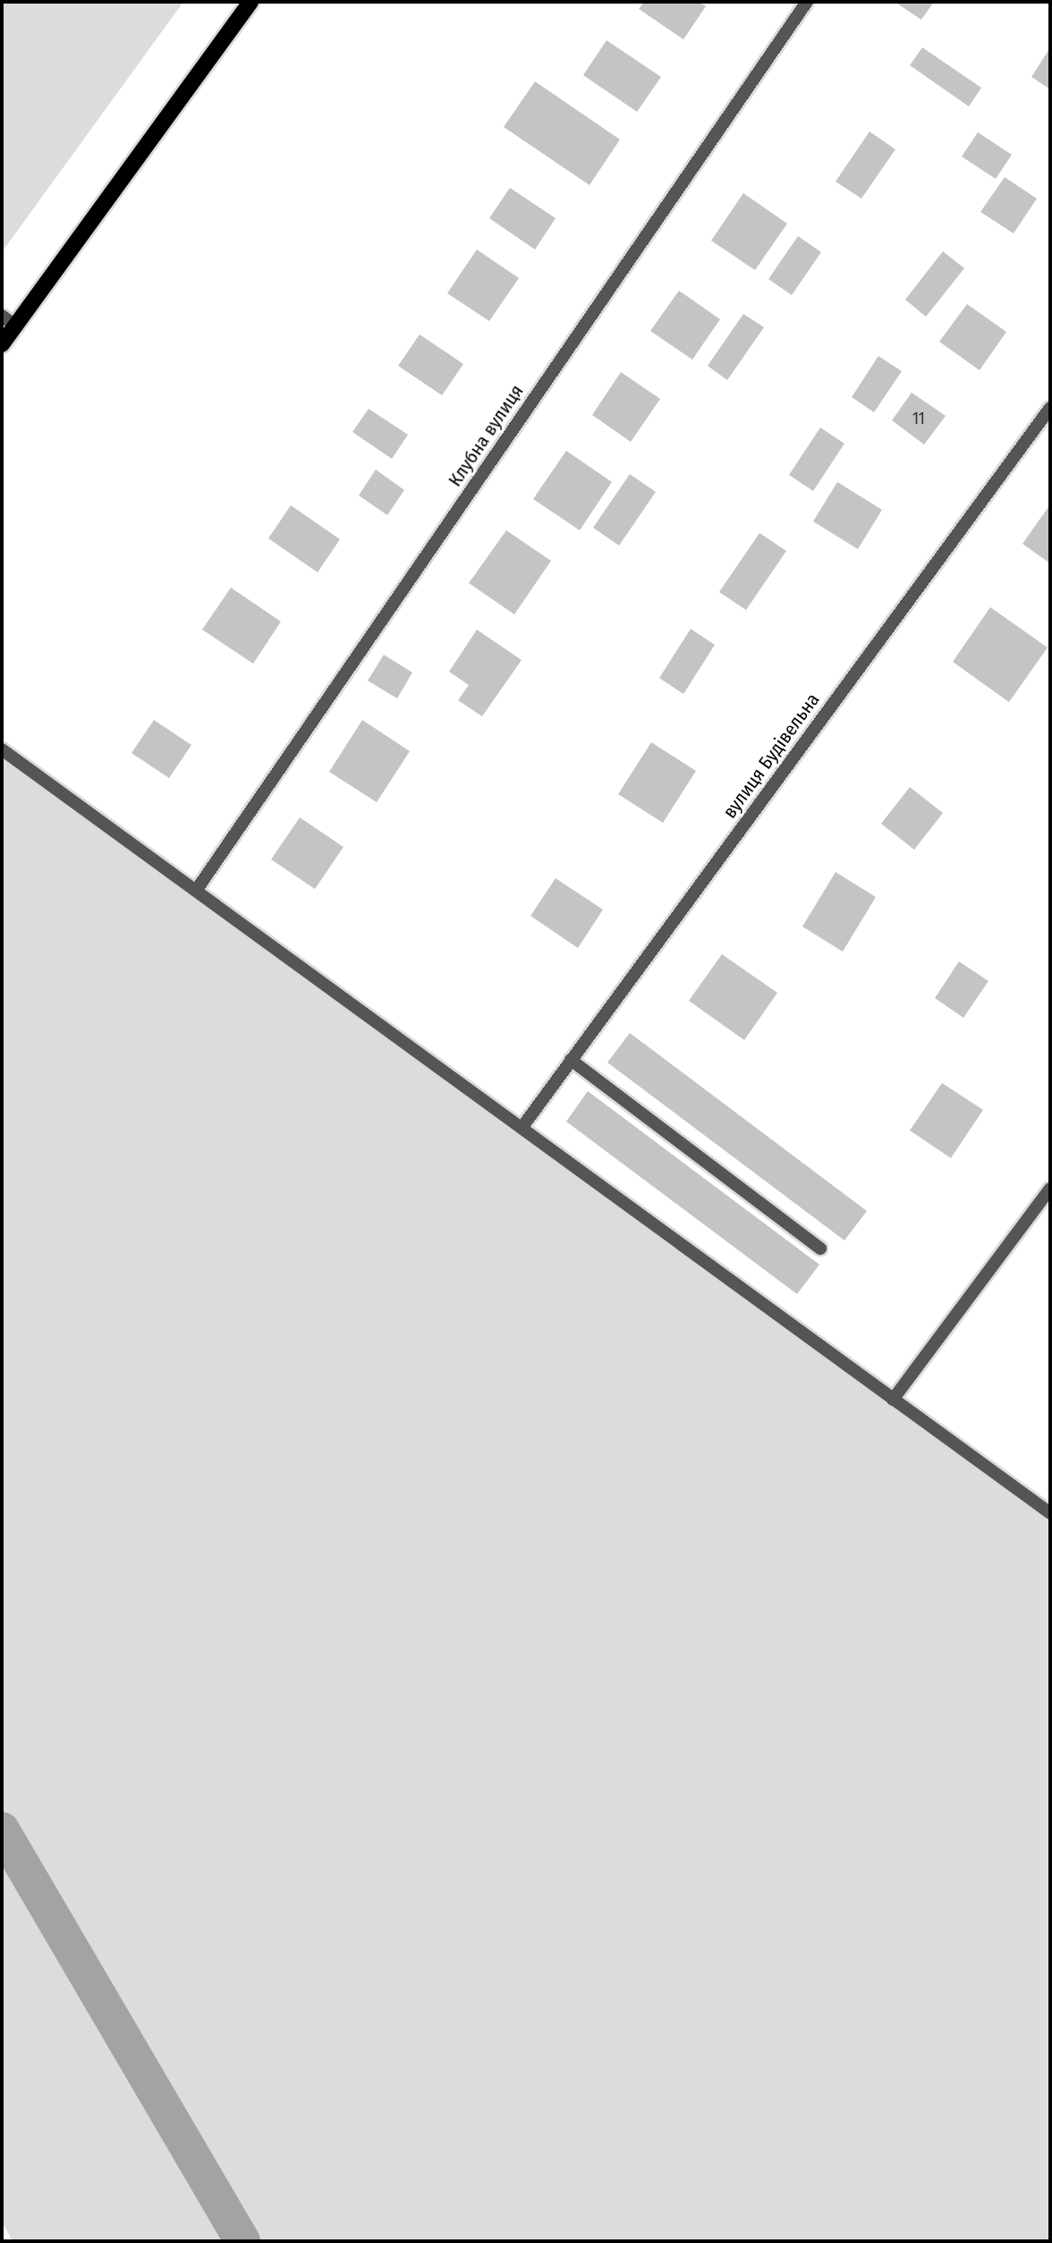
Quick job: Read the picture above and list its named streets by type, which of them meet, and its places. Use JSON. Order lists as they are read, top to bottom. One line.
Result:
{"streets":{"street":["Клубна вулиця","вулиця Будівельна"]},"house_numbers":["11"]}
